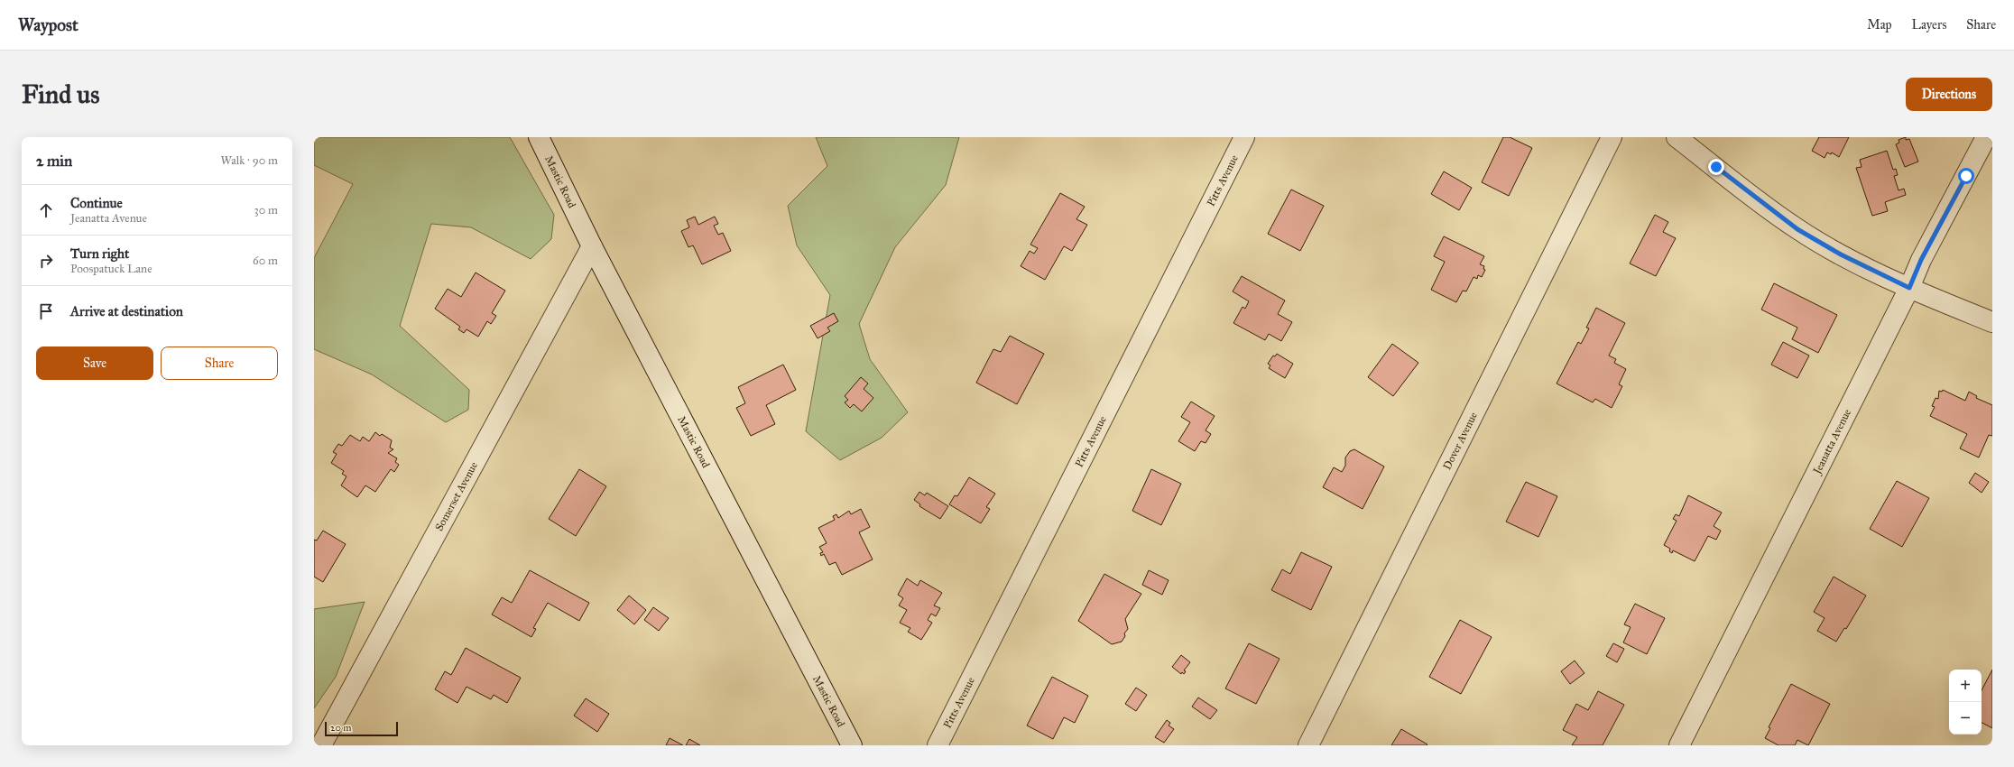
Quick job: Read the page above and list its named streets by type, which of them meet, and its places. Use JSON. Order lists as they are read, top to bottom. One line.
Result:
{"streets":{"street":["Pitts Avenue","Mastic Road","Dover Avenue","Jeanatta Avenue","Somerset Avenue"]},"crossings":[["Mastic Road","Somerset Avenue"]],"scale_bar":"20 m","page":{"header":"Waypost","nav":["Map","Layers","Share"],"buttons":["Directions",["Save","Share"]],"title":"Find us","heading":["2 min","Walk · 90 m"],"list":[["Continue","Jeanatta Avenue","30 m"],["Turn right","Poospatuck Lane","60 m"],"Arrive at destination"],"map_buttons":["+","−"],"scale":"20 m"}}
